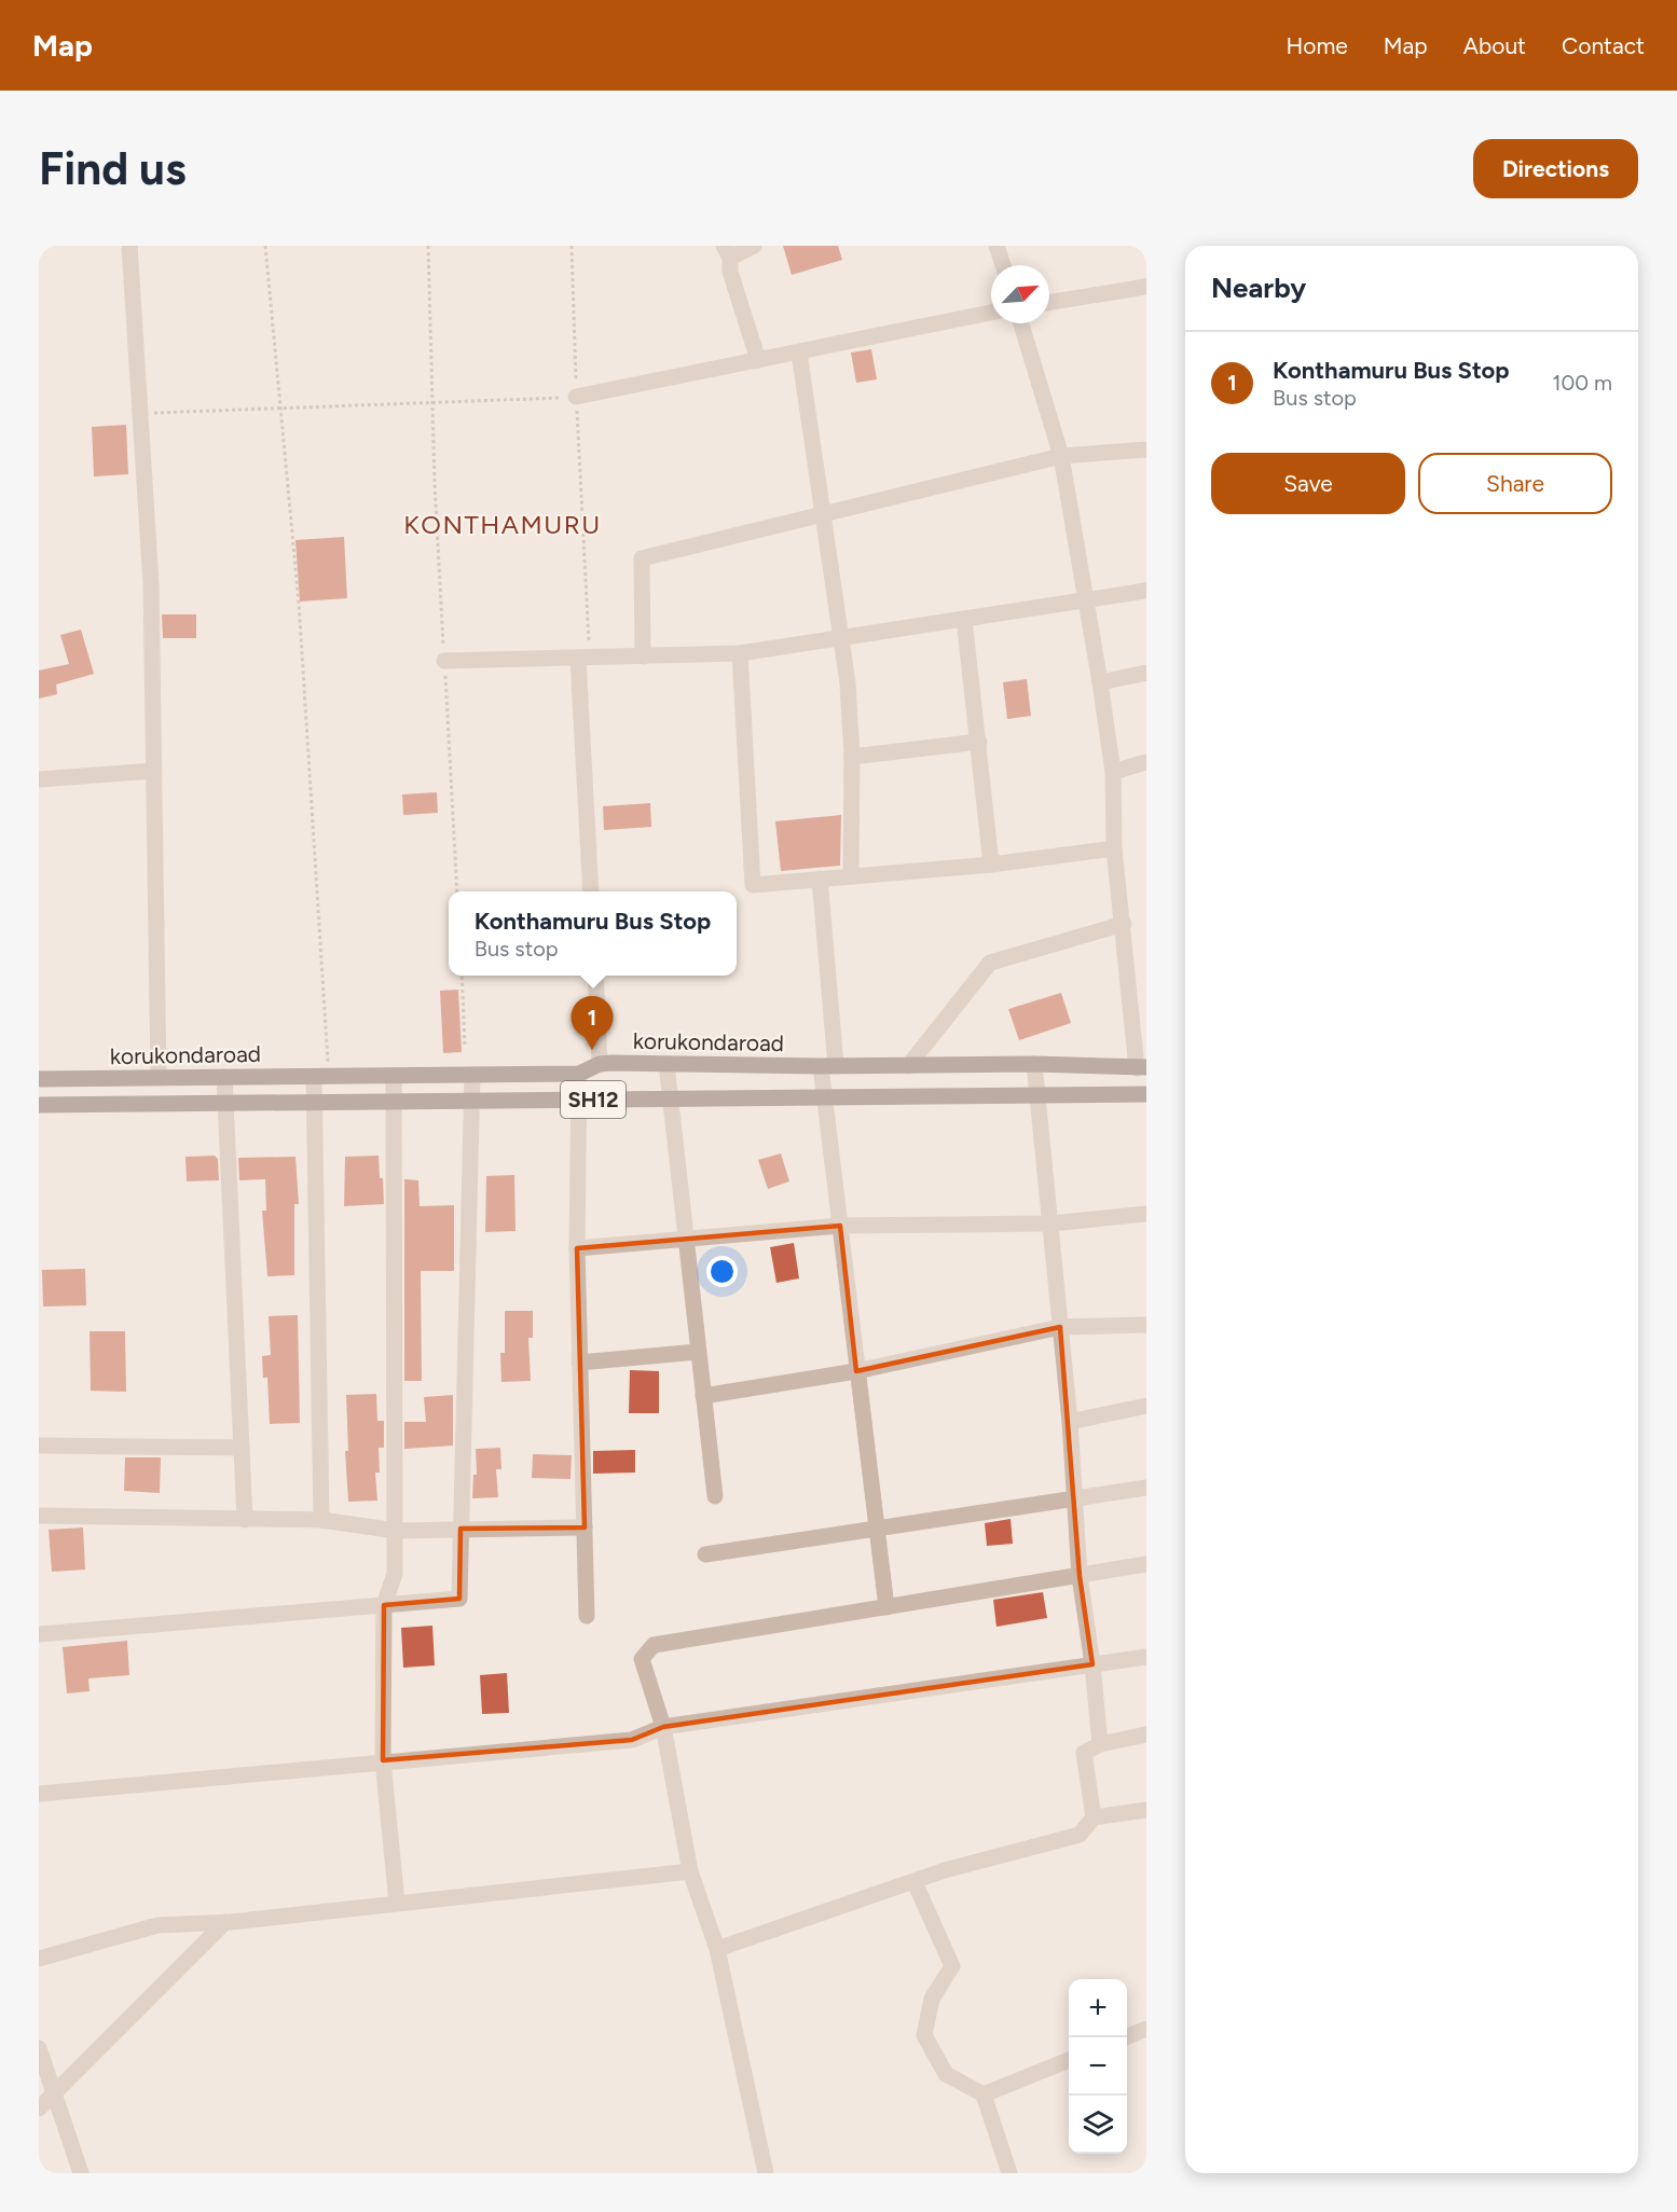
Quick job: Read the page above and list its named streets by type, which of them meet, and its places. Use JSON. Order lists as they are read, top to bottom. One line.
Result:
{"streets":{"main road":["korukondaroad","SH12"]},"districts":["KONTHAMURU"],"north":"top right","page":{"header":"Map","nav":["Home","Map","About","Contact"],"buttons":["Directions",["Save","Share"]],"title":"Find us","heading":"Nearby","list":[{"mark":"1","name":"Konthamuru Bus Stop","note":"Bus stop","value":"100 m"}],"popup":["Konthamuru Bus Stop","Bus stop"],"pins":"1","map_buttons":["+","−"]}}
